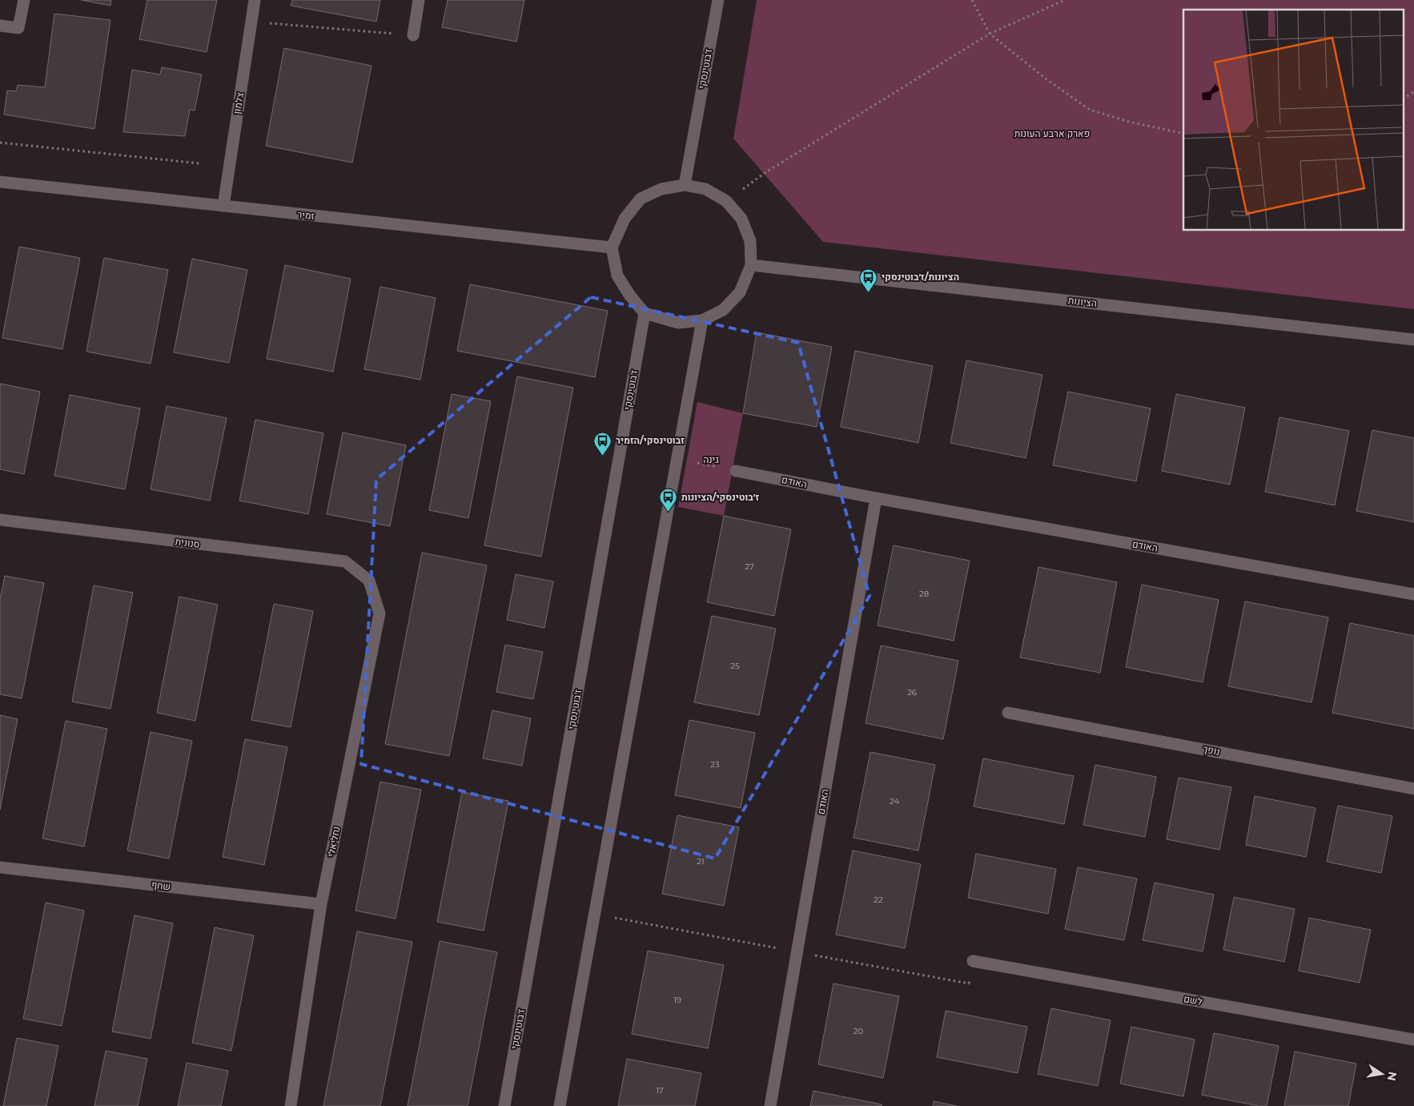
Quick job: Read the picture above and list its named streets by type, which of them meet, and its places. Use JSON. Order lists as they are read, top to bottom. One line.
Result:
{"streets":{"street":["ז'בוטינסקי","צלמון","זמיר","הציונות","האודם","סנונית","נופך","נחליאלי","שחף","לשם"]},"crossings":[["ז'בוטינסקי","זמיר"],["ז'בוטינסקי","הציונות"],["צלמון","זמיר"],["זמיר","הציונות"],["סנונית","נחליאלי"],["נחליאלי","שחף"]],"parks":["פארק ארבע העונות","גינה"],"places":{"bus stop":["הציונות/ז׳בוטינסקי","זבוטינסקי/הזמיר","ז׳בוטינסקי/הציונות"]},"house_numbers":["27","28","25","26","23","24","21","22","19","20","17"],"north":"right"}
